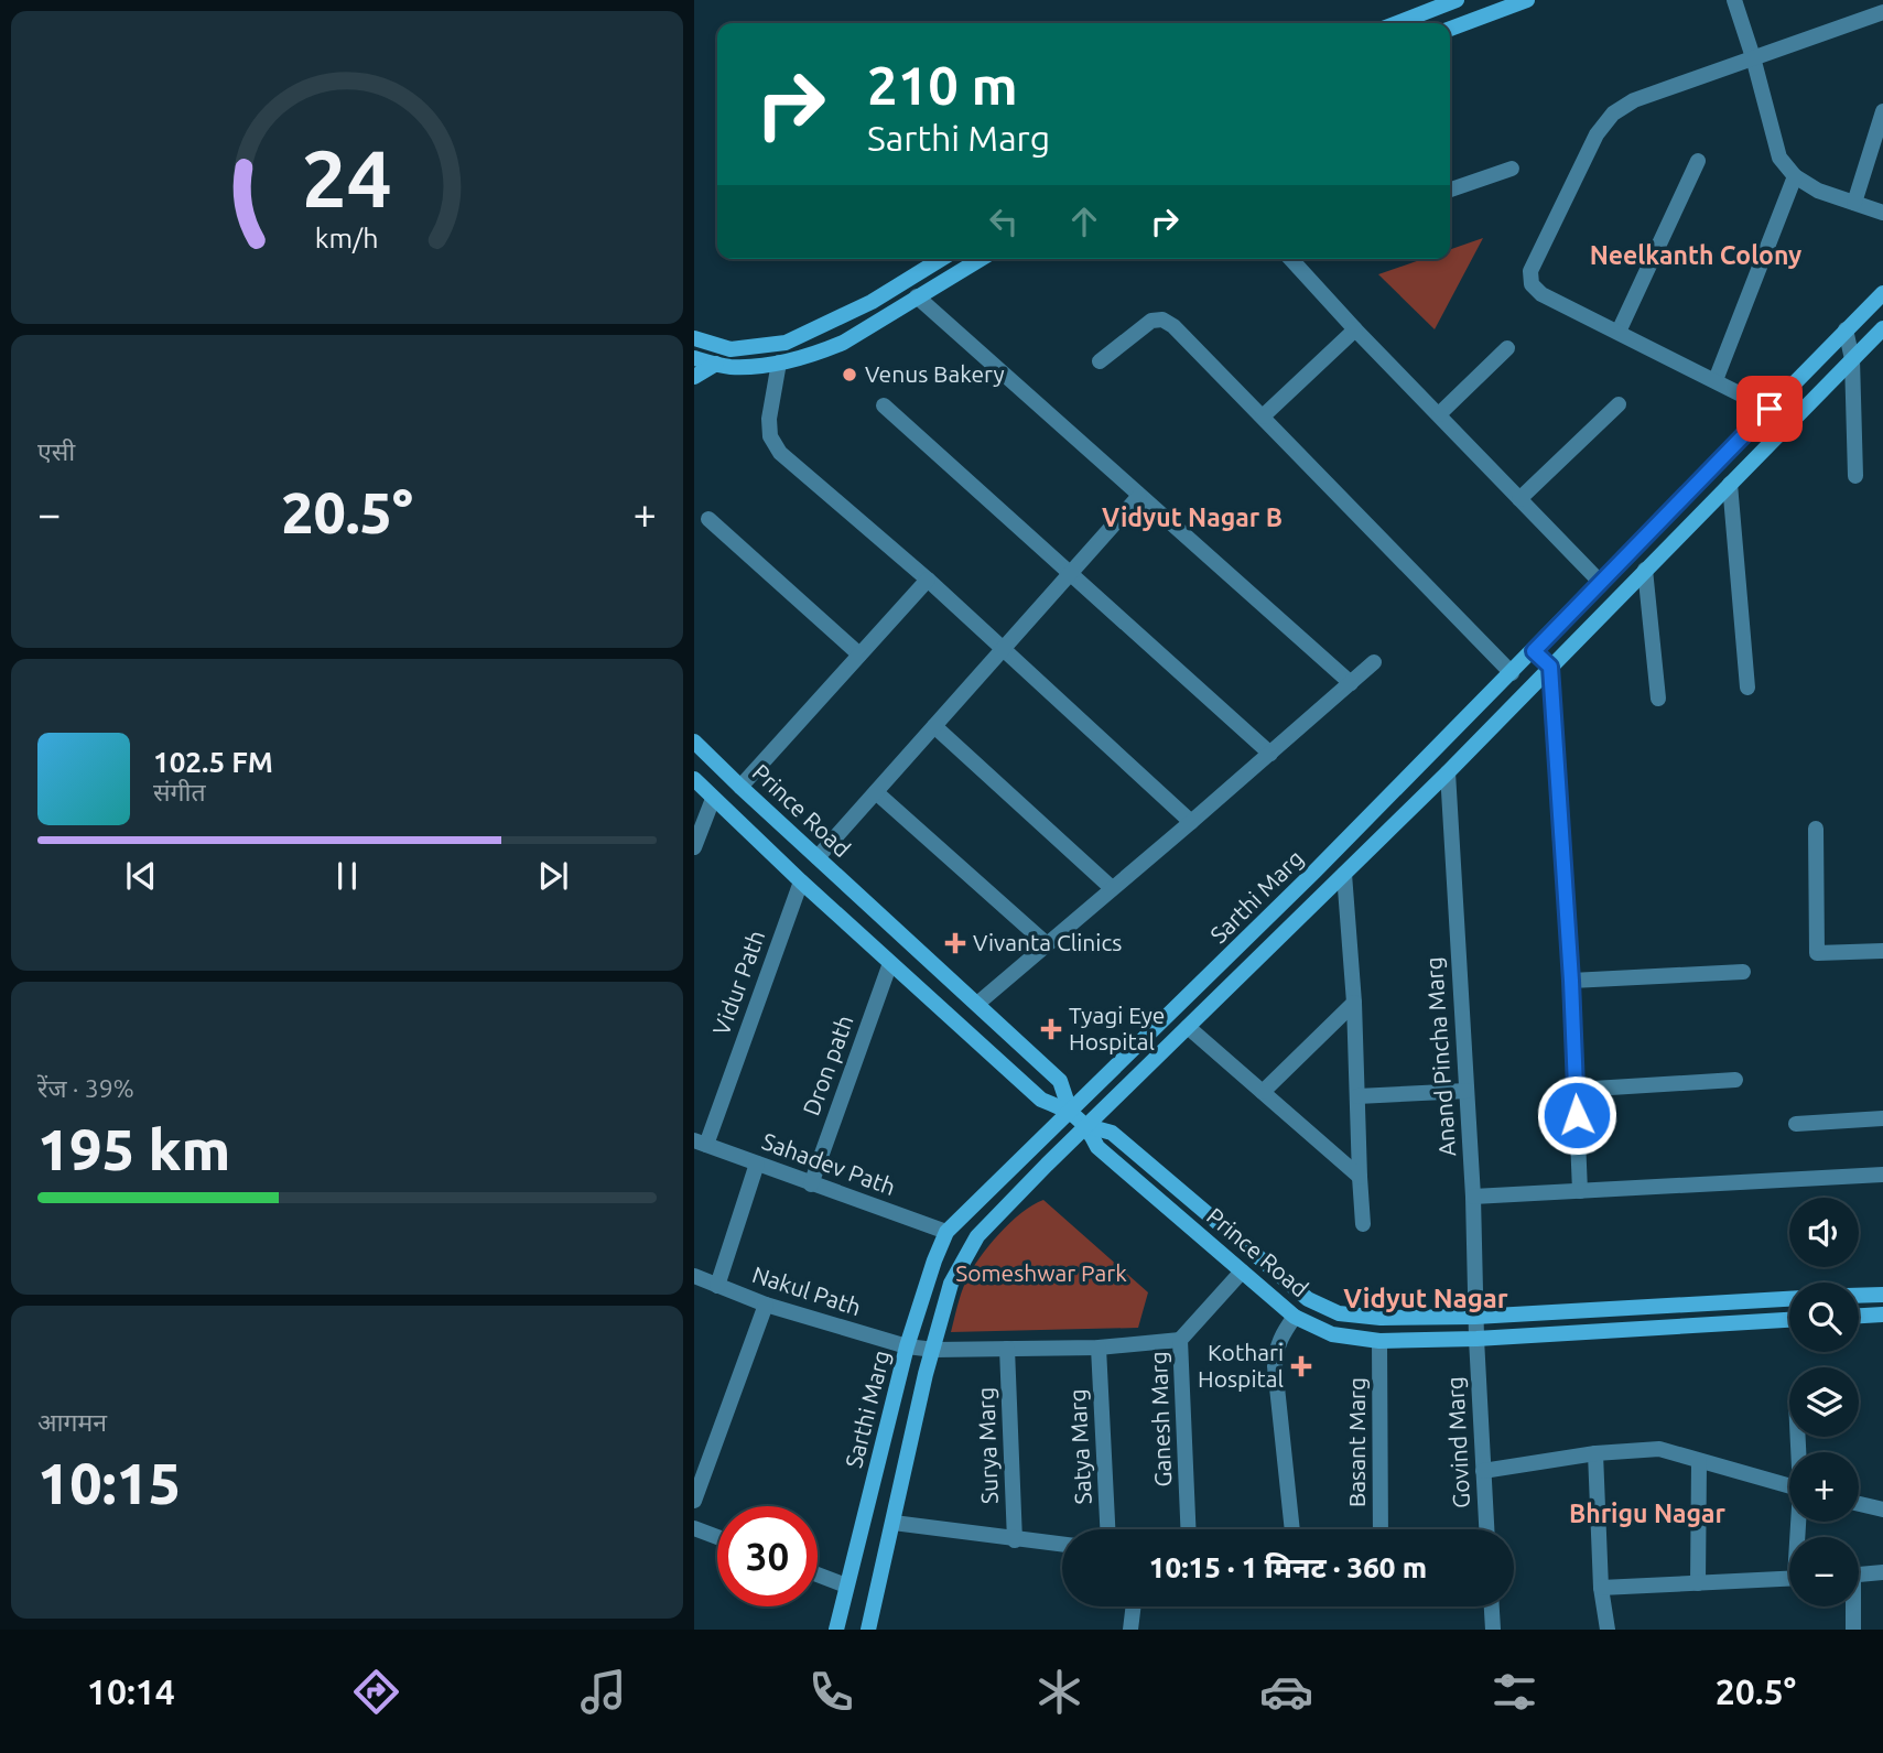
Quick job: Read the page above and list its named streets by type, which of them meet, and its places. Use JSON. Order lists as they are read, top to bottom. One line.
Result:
{"streets":{"street":["Prince Road","Sarthi Marg","Vidur Path","Anand Pincha Marg","Dron path","Sahadev Path","Nakul Path","Ganesh Marg","Basant Marg","Govind Marg","Surya Marg","Satya Marg"]},"crossings":[["Prince Road","Sarthi Marg"],["Prince Road","Vidur Path"],["Prince Road","Anand Pincha Marg"],["Prince Road","Dron path"],["Prince Road","Ganesh Marg"],["Prince Road","Basant Marg"],["Prince Road","Govind Marg"],["Sarthi Marg","Sahadev Path"],["Sarthi Marg","Nakul Path"],["Vidur Path","Sahadev Path"],["Anand Pincha Marg","Govind Marg"],["Dron path","Sahadev Path"],["Nakul Path","Ganesh Marg"],["Nakul Path","Surya Marg"],["Nakul Path","Satya Marg"]],"districts":["Neelkanth Colony","Vidyut Nagar B","Vidyut Nagar","Bhrigu Nagar"],"parks":["Someshwar Park"],"places":{"other":["Venus Bakery"],"health":["Vivanta Clinics","Tyagi Eye Hospital","Kothari Hospital"]},"page":{"turn":["210 m","Sarthi Marg"],"tile":["एसी",["रेंज · 39%","195 km"],["आगमन","10:15"]],"heat":["−","20.5°","+"],"song":["102.5 FM","संगीत"],"map_buttons":["+","−"],"limit":"30","trip":"10:15 · 1 मिनट · 360 m","tabs":["10:14","20.5°"],"gauge":["24","km/h"]}}
